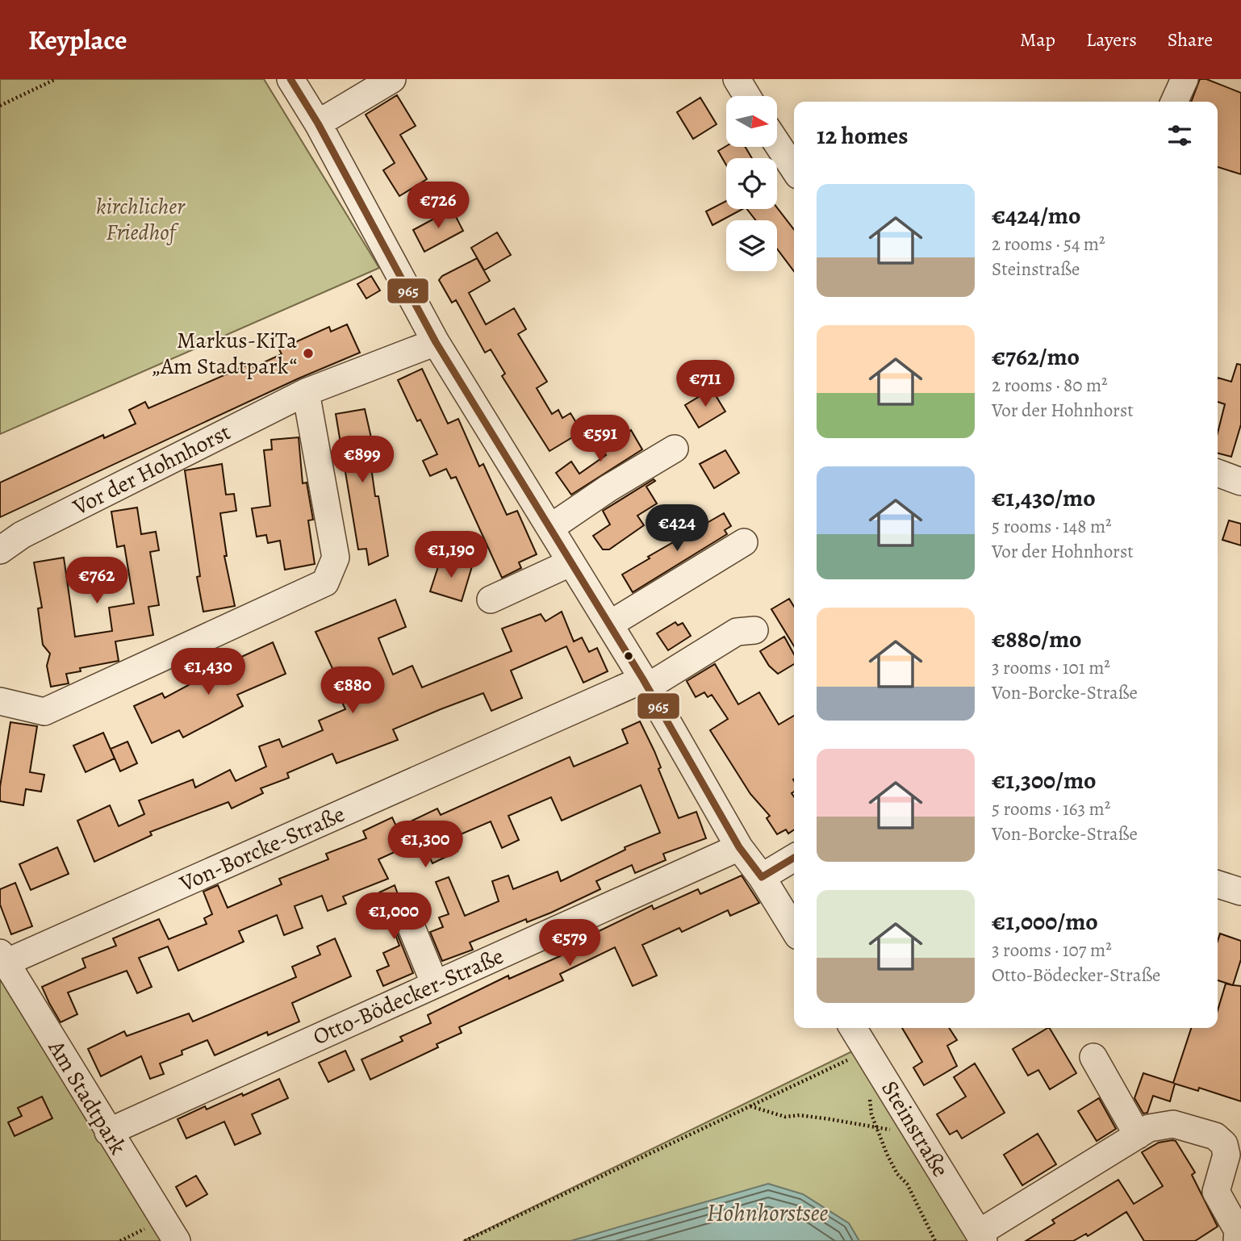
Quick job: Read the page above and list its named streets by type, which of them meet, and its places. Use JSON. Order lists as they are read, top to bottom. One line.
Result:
{"streets":{"street":["Vor der Hohnhorst","Von-Borcke-Straße","Otto-Bödecker-Straße","Am Stadtpark","Steinstraße"]},"crossings":[["Von-Borcke-Straße","Am Stadtpark"],["Otto-Bödecker-Straße","Am Stadtpark"]],"water":["Hohnhorstsee"],"parks":["kirchlicher Friedhof"],"places":["Markus-KiTa „Am Stadtpark“"],"lines":["transit line 965"],"north":"right","page":{"header":"Keyplace","nav":["Map","Layers","Share"],"heading":"12 homes","list":[{"name":"€424/mo","note":"2 rooms · 54 m² · Steinstraße"},{"name":"€762/mo","note":"2 rooms · 80 m² · Vor der Hohnhorst"},{"name":"€1,430/mo","note":"5 rooms · 148 m² · Vor der Hohnhorst"},{"name":"€880/mo","note":"3 rooms · 101 m² · Von-Borcke-Straße"},{"name":"€1,300/mo","note":"5 rooms · 163 m² · Von-Borcke-Straße"},{"name":"€1,000/mo","note":"3 rooms · 107 m² · Otto-Bödecker-Straße"}],"price":["€726","€711","€591","€899","€424","€1,190","€762","€1,430","€880","€1,300","€1,000","€579"]}}
